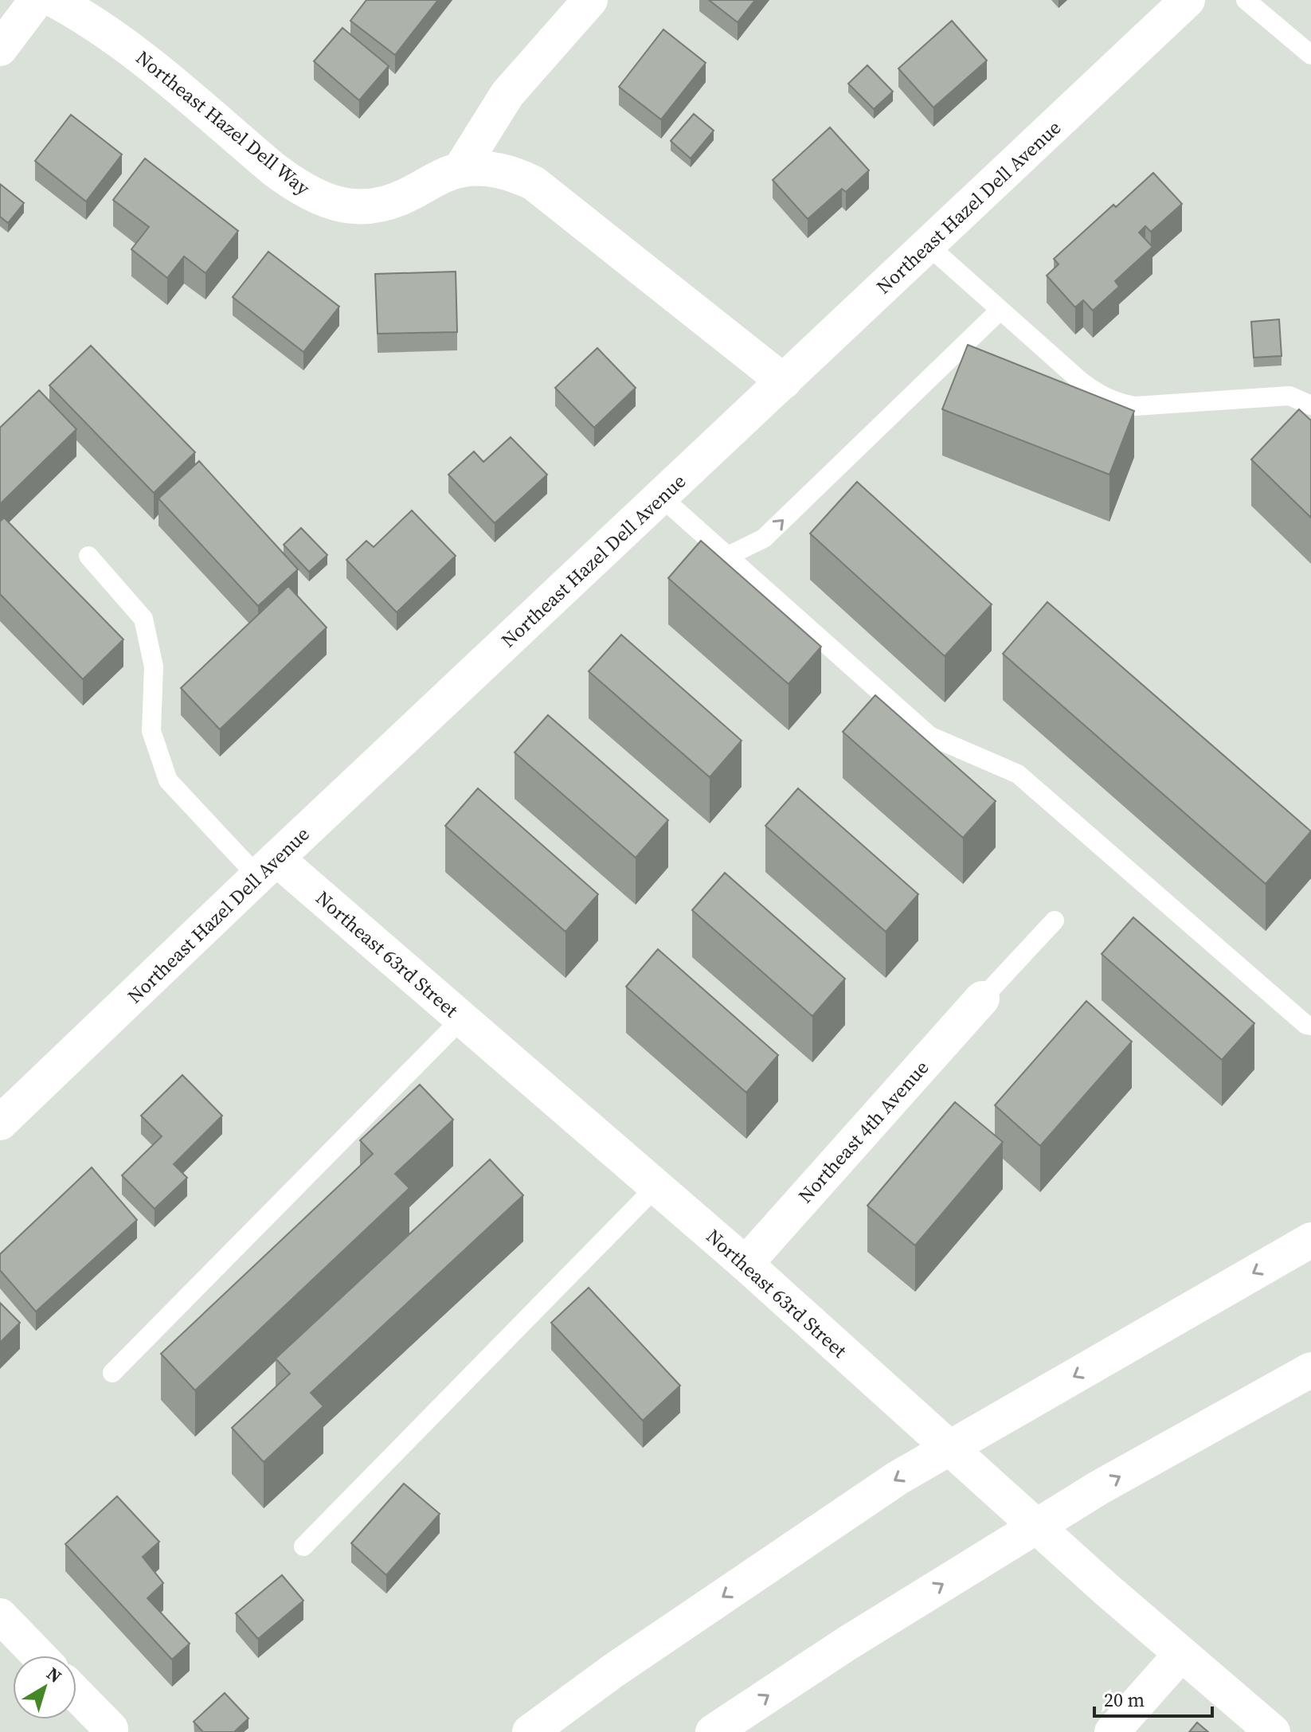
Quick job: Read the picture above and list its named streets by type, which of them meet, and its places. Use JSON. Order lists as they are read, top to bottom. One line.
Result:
{"streets":{"main road":["Northeast Hazel Dell Way","Northeast Hazel Dell Avenue","Northeast 63rd Street","Northeast 4th Avenue"]},"crossings":[["Northeast Hazel Dell Way","Northeast Hazel Dell Avenue"],["Northeast Hazel Dell Avenue","Northeast 63rd Street"],["Northeast 63rd Street","Northeast 4th Avenue"]],"scale_bar":"20 m","north":"top right"}
